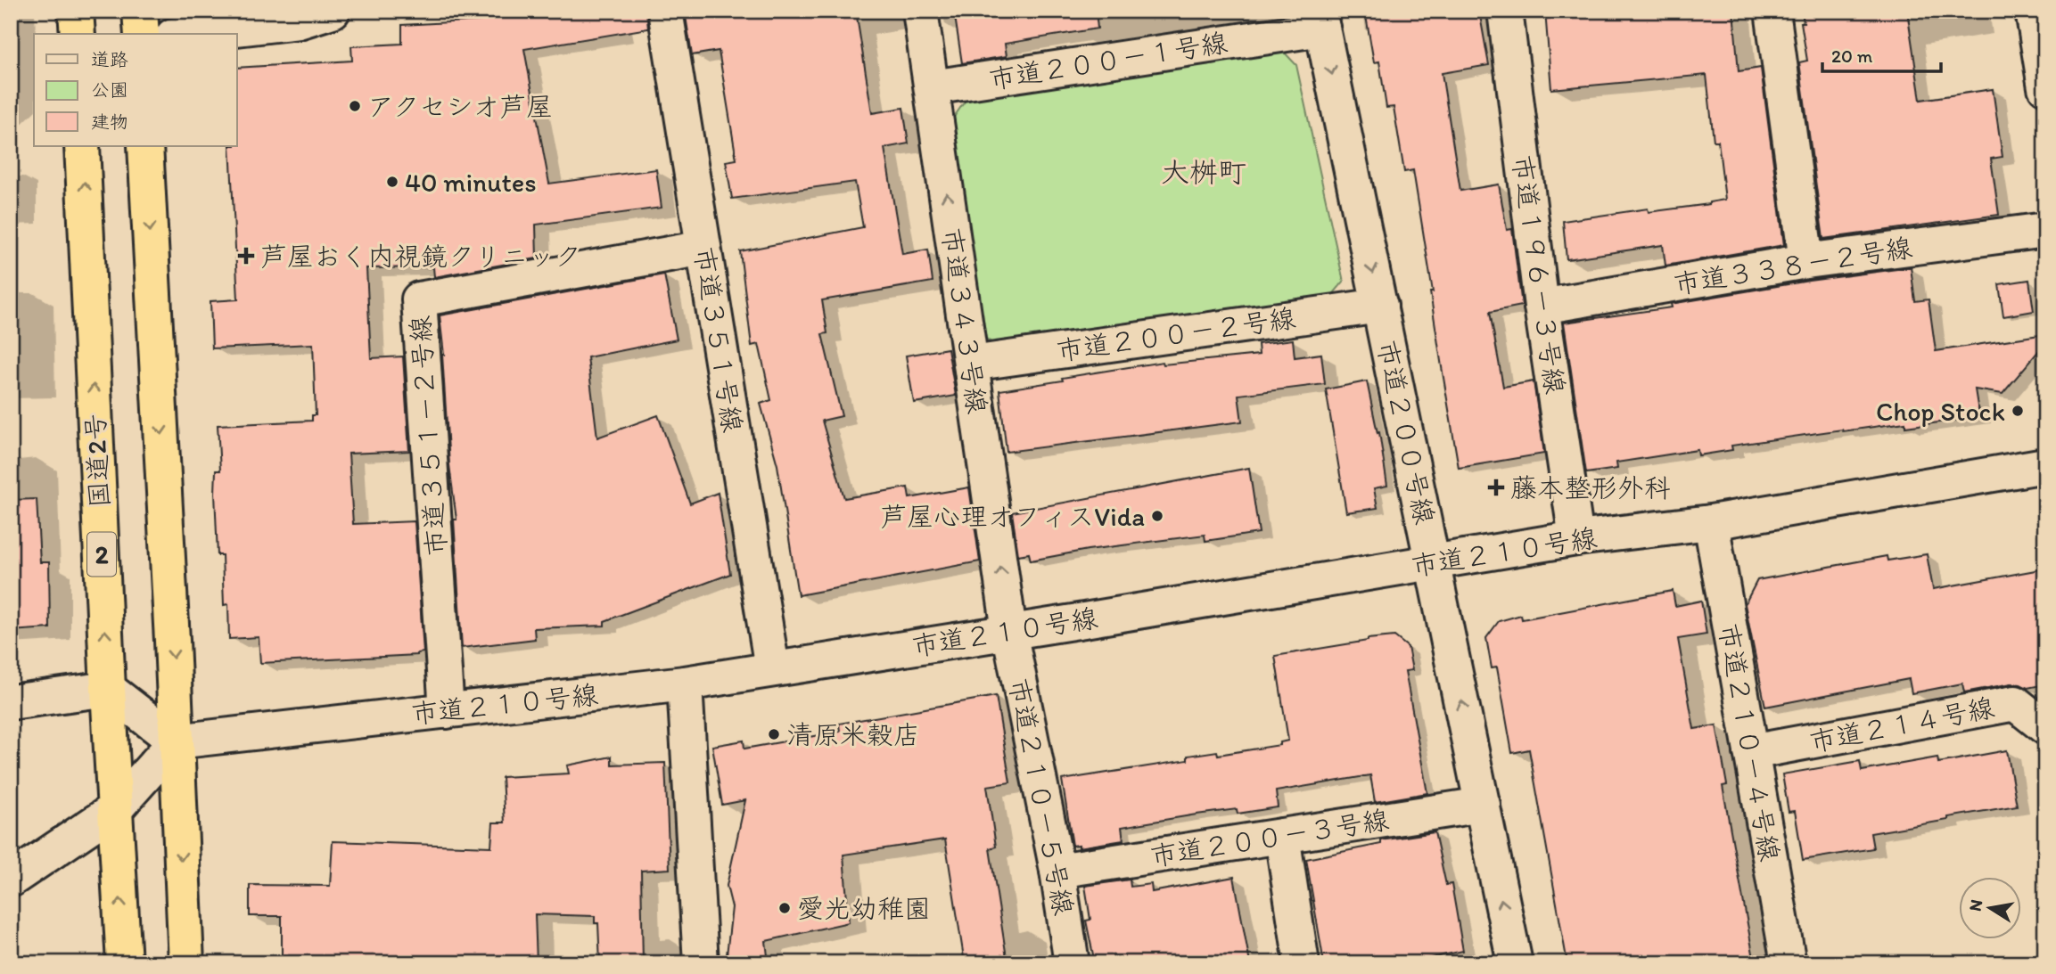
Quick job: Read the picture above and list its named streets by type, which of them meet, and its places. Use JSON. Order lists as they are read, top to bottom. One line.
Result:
{"streets":{"highway":["国道2号","2"],"street":["市道２００－１号線","市道３３８－２号線","市道１９６－３号線","市道３４３号線","市道２００－２号線","市道３５１号線","市道２００号線","市道３５１－２号線","市道２１０号線","市道２１４号線","市道２１０－４号線","市道２１０－５号線","市道２００－３号線"]},"crossings":[["市道２００－１号線","市道３４３号線"],["市道２００－１号線","市道２００号線"],["市道３３８－２号線","市道１９６－３号線"],["市道１９６－３号線","市道２１０号線"],["市道３４３号線","市道２００－２号線"],["市道３４３号線","市道２１０号線"],["市道３４３号線","市道２１０－５号線"],["市道２００－２号線","市道２００号線"],["市道３５１号線","市道３５１－２号線"],["市道３５１号線","市道２１０号線"],["市道２００号線","市道２１０号線"],["市道２００号線","市道２００－３号線"],["市道３５１－２号線","市道２１０号線"],["市道２１０号線","市道２１０－４号線"],["市道２１０号線","市道２１０－５号線"],["市道２１４号線","市道２１０－４号線"],["市道２１０－５号線","市道２００－３号線"]],"one_way":["市道３４３号線"],"districts":["大桝町"],"places":{"other":["アクセシオ芦屋","40 minutes","Chop Stock","芦屋心理オフィスVida","清原米穀店","愛光幼稚園"],"health":["芦屋おく内視鏡クリニック","藤本整形外科"]},"legend":["道路","公園","建物"],"scale_bar":"20 m","north":"left"}
